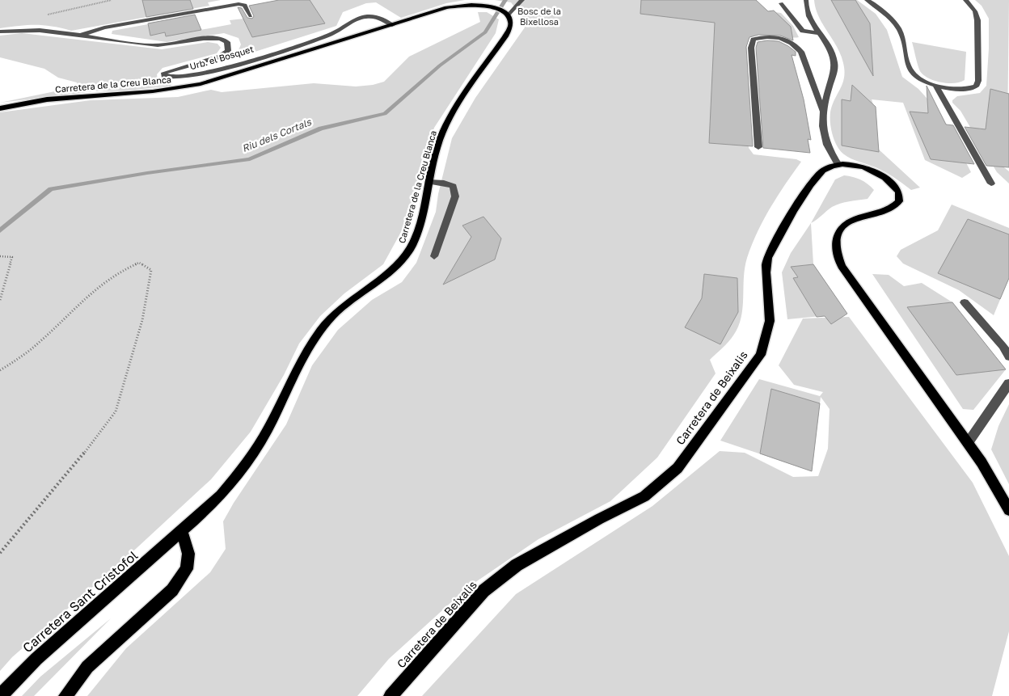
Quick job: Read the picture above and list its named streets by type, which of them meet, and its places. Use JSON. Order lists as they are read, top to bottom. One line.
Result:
{"streets":{"main road":["Carretera de la Creu Blanca","Carretera de Beixalis","Carretera Sant Cristofol"],"street":["Urb. el Bosquet"]},"crossings":[["Urb. el Bosquet","Carretera de la Creu Blanca"],["Carretera de la Creu Blanca","Carretera Sant Cristofol"]],"water":["Riu dels Cortals"],"parks":["Bosc de la Bixellosa"]}
